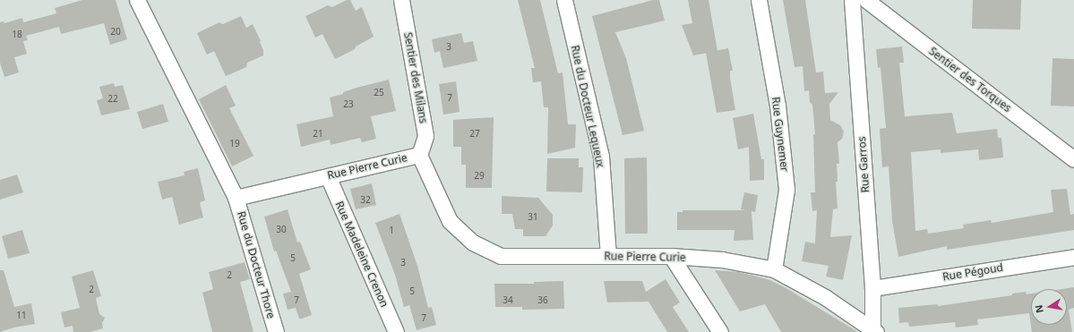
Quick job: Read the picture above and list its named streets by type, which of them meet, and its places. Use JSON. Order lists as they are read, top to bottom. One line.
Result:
{"streets":{"street":["Sentier des Milans","Sentier des Torques","Rue du Docteur Lequeux","Rue Guynemer","Rue Garros","Rue Pierre Curie","Rue Madeleine Crenon","Rue du Docteur Thore","Rue Pégoud"]},"crossings":[["Sentier des Milans","Rue Pierre Curie"],["Rue du Docteur Lequeux","Rue Pierre Curie"],["Rue Guynemer","Rue Pierre Curie"],["Rue Garros","Rue Pierre Curie"],["Rue Garros","Rue Pégoud"],["Rue Pierre Curie","Rue Madeleine Crenon"],["Rue Pierre Curie","Rue du Docteur Thore"]],"house_numbers":["20","18","3","25","7","22","23","21","27","19","29","32","31","30","1","5","3","2","2","5","7","34","36","11","7"],"north":"left"}
